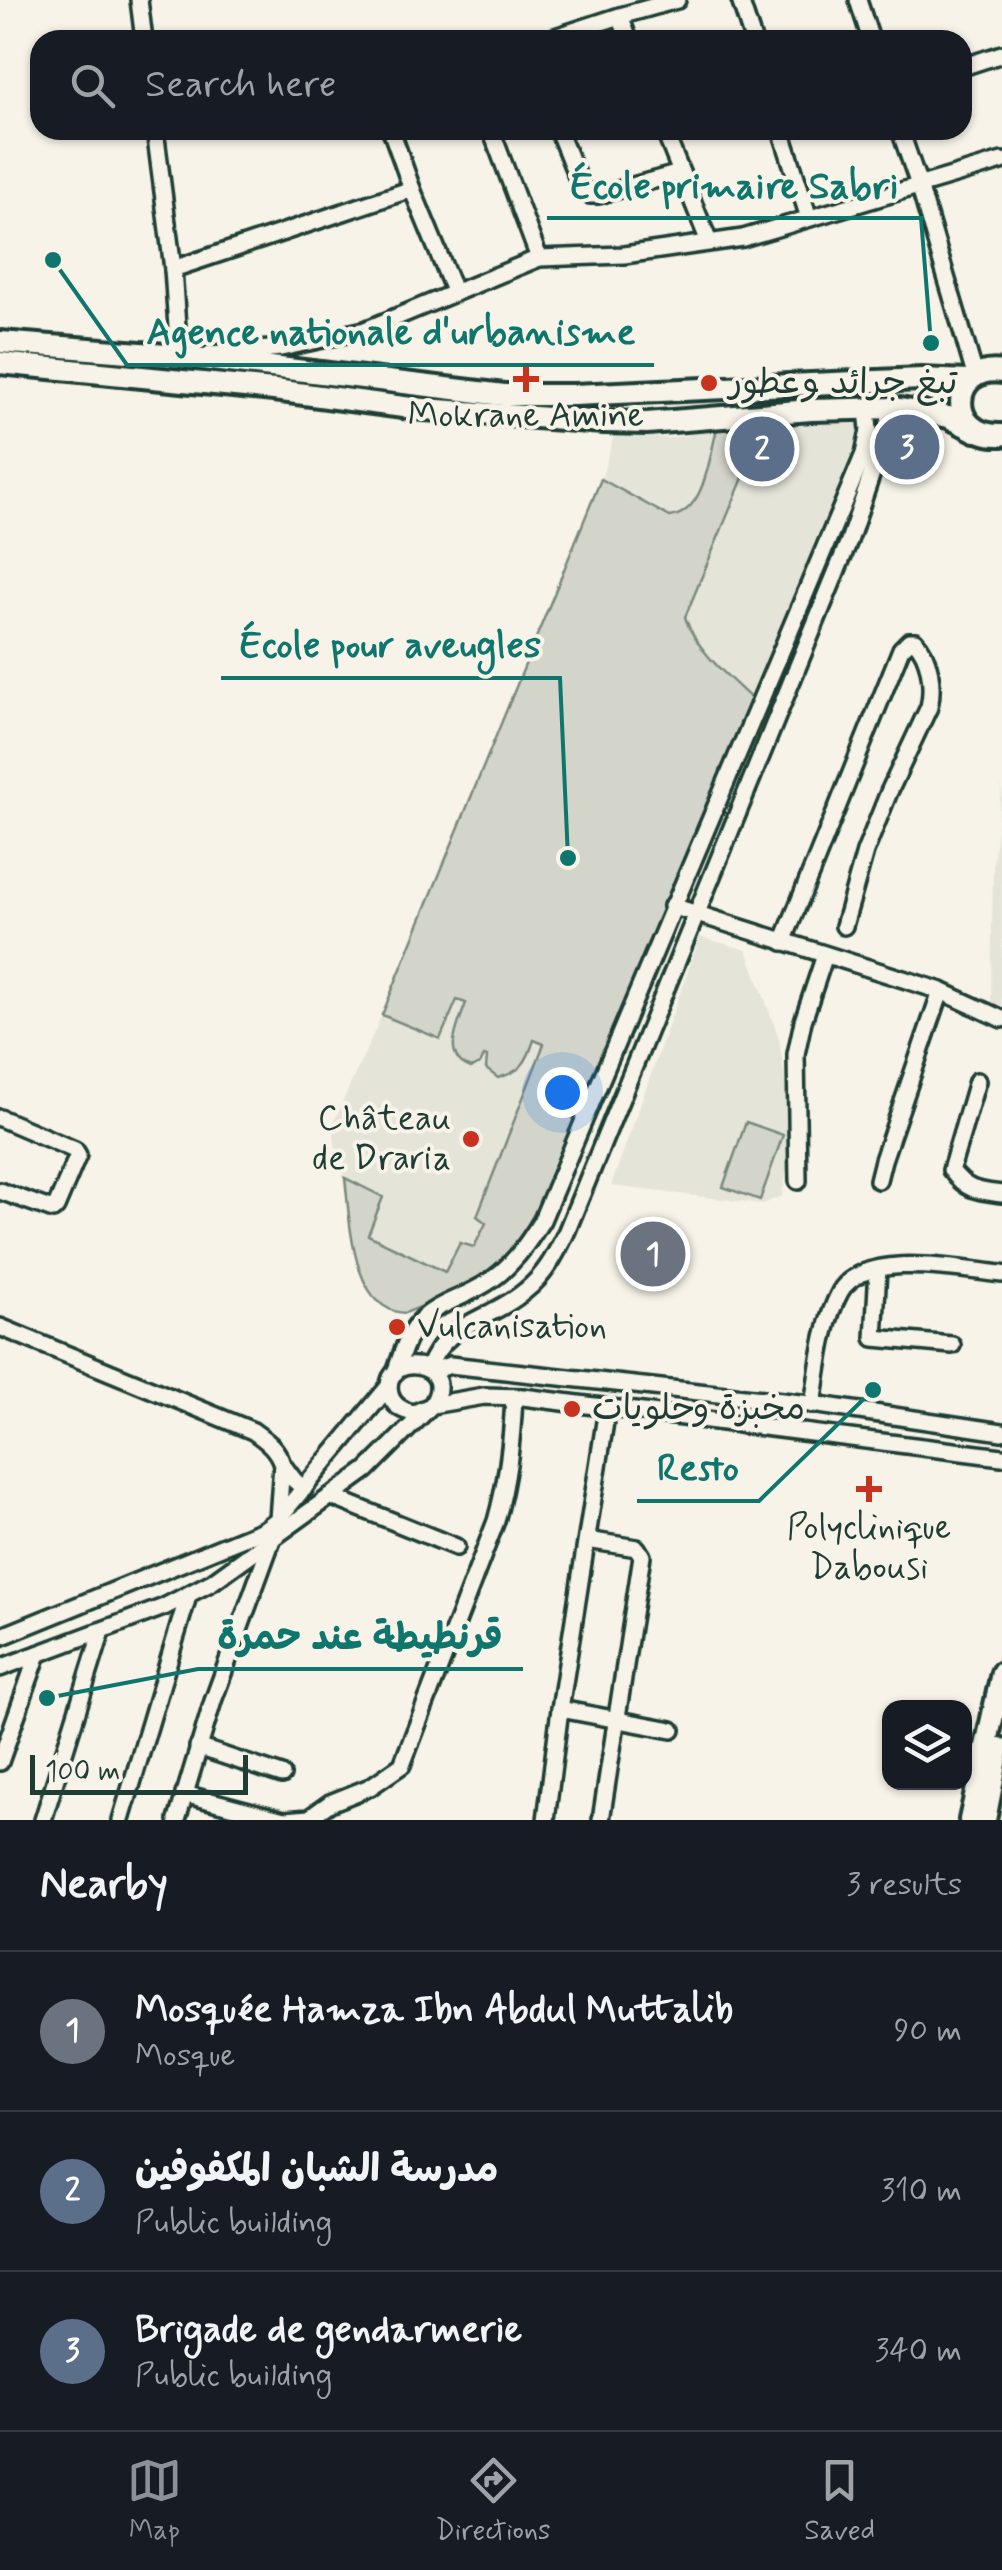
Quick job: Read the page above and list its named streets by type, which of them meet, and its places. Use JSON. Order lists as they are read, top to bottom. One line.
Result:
{"places":{"other":["Agence nationale d'urbanisme","École primaire Sabri","تبغ جرائد وعطور","École pour aveugles","Château de Draria","Vulcanisation","Resto","مخبزة وحلويات","قرنطيطة عند حمرة"],"health":["Mokrane Amine","Polyclinique Dabousi"]},"scale_bar":"100 m","page":{"search":"Search here","pins":["3","2","1"],"scale":"100 m","heading":["Nearby","3 results"],"list":[{"mark":"1","name":"Mosquée Hamza Ibn Abdul Muttalib","note":"Mosque","value":"90 m"},{"mark":"2","name":"مدرسة الشبان المكفوفين","note":"Public building","value":"310 m"},{"mark":"3","name":"Brigade de gendarmerie","note":"Public building","value":"340 m"}],"nav":["Map","Directions","Saved"]}}
